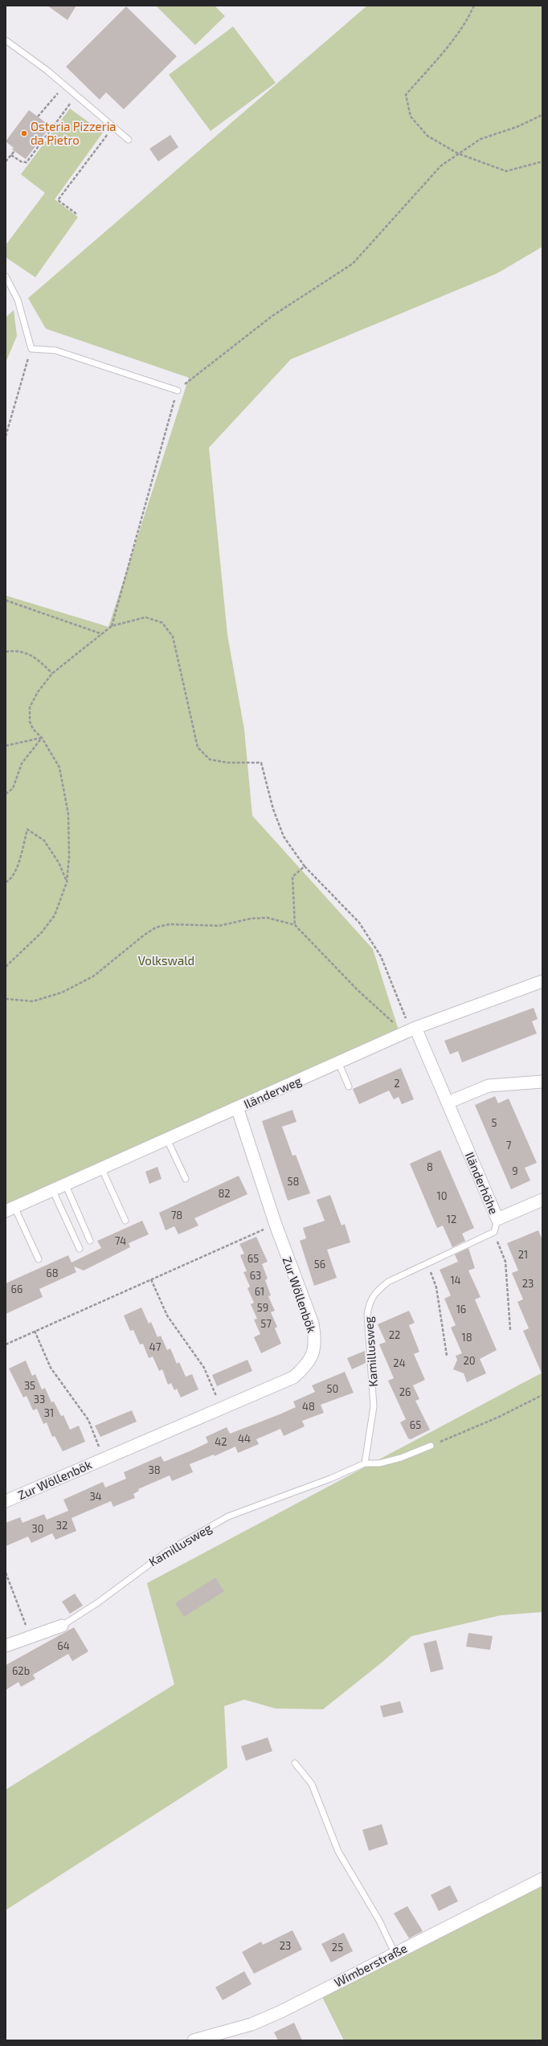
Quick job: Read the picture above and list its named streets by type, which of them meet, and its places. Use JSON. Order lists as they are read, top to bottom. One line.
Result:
{"streets":{"street":["Iländerweg","Iländerhöhe","Zur Wöllenbök","Kamillusweg","Wimberstraße"]},"crossings":[["Iländerweg","Iländerhöhe"],["Iländerweg","Zur Wöllenbök"],["Iländerhöhe","Kamillusweg"]],"parks":["Volkswald"],"places":["Osteria Pizzeria da Pietro"],"house_numbers":["2","5","7","8","9","58","82","10","78","12","74","21","65","56","68","63","14","23","66","61","59","16","57","22","18","47","20","24","35","50","26","33","48","31","65","44","42","38","34","32","30","64","62b","23","25"]}
